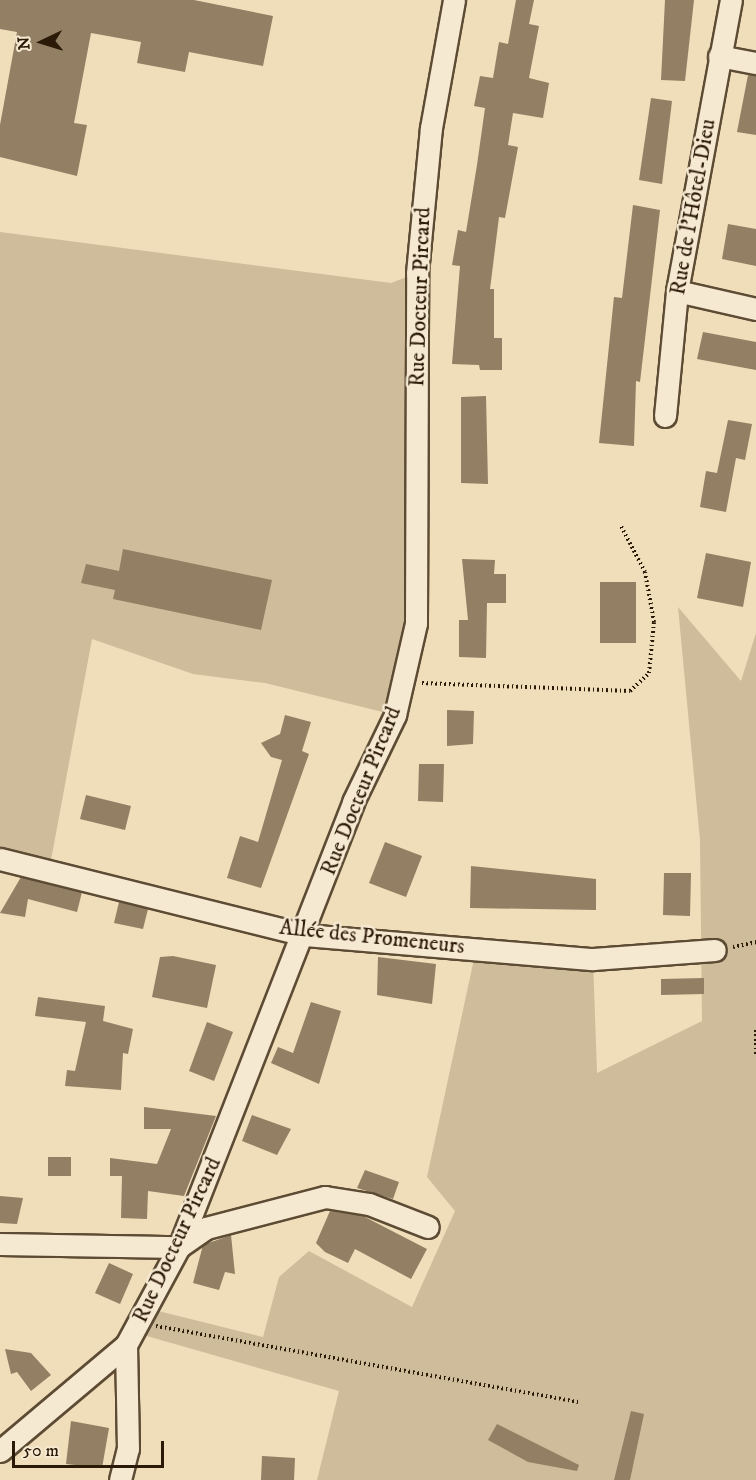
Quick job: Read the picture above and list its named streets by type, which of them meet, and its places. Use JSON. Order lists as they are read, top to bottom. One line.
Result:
{"streets":{"street":["Rue de l’Hôtel-Dieu","Rue Docteur Pircard","Allée des Promeneurs"]},"crossings":[["Rue Docteur Pircard","Allée des Promeneurs"]],"scale_bar":"50 m","north":"left"}
